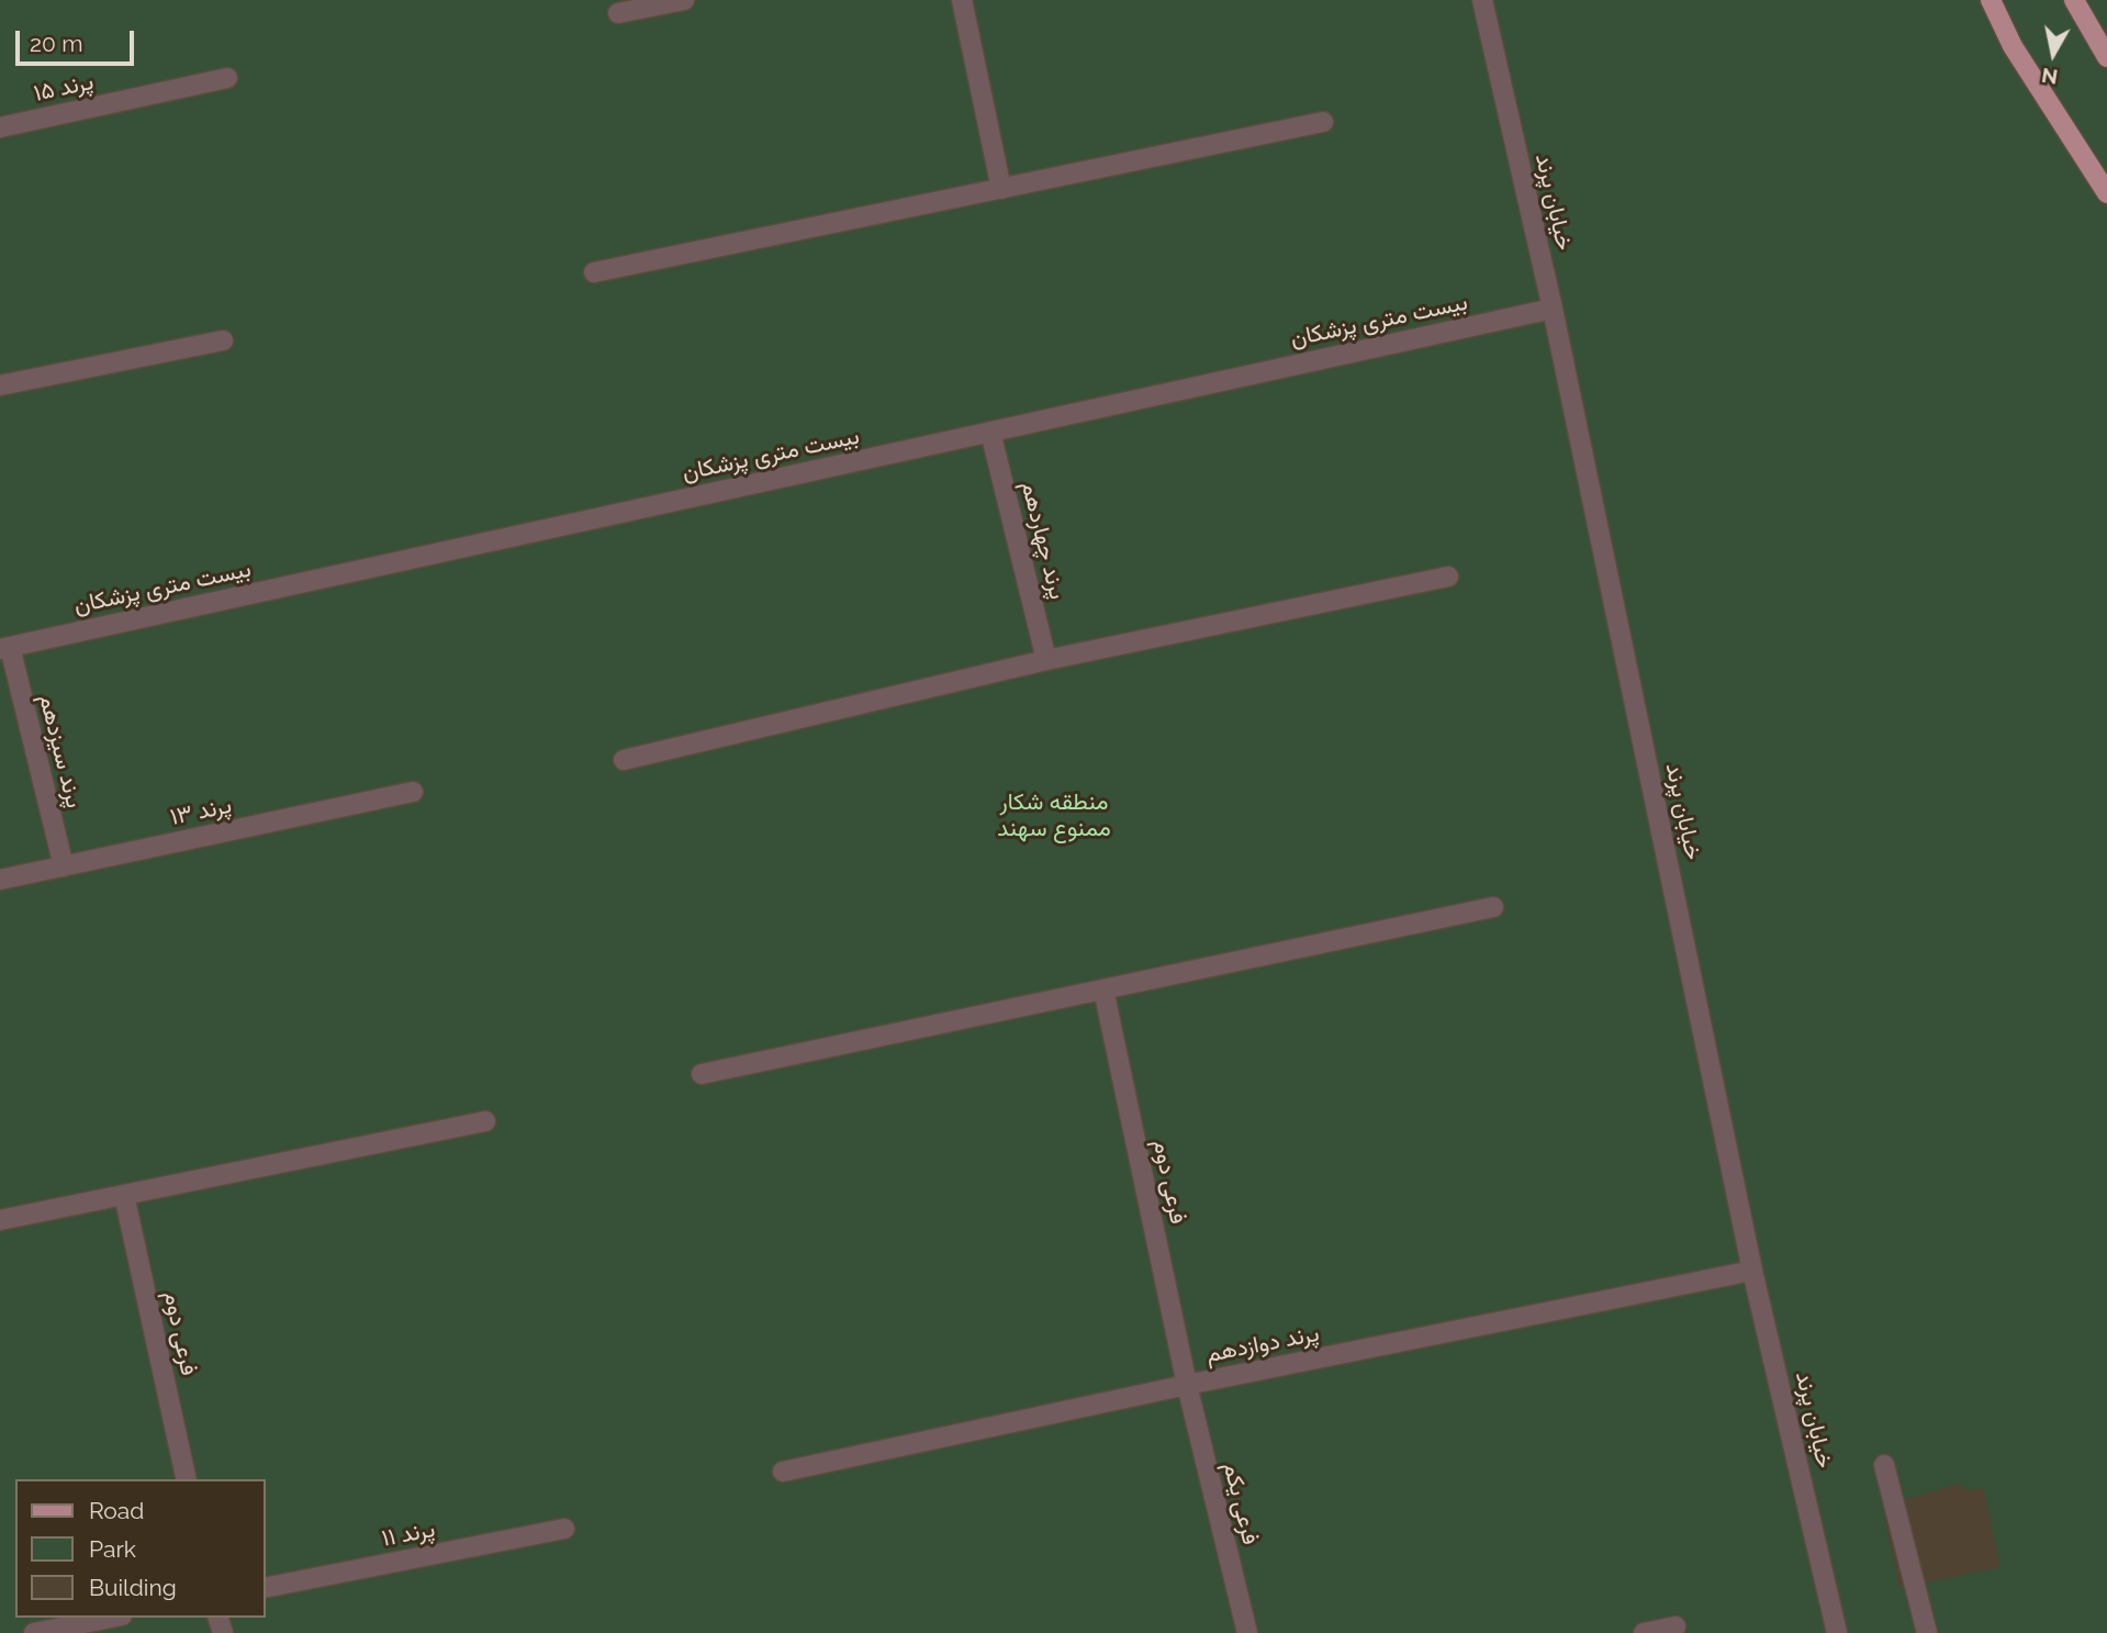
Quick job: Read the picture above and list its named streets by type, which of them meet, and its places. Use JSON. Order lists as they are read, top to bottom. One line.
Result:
{"streets":{"street":["پرند ۱۵","خیابان پرند","بیست متری پزشکان","پرند چهاردهم","پرند سیزدهم","پرند ۱۳","فرعی دوم","پرند دوازدهم","فرعی یکم","پرند ۱۱"]},"crossings":[["خیابان پرند","بیست متری پزشکان"],["خیابان پرند","پرند دوازدهم"],["بیست متری پزشکان","پرند چهاردهم"],["بیست متری پزشکان","پرند سیزدهم"],["پرند سیزدهم","پرند ۱۳"],["فرعی دوم","پرند دوازدهم"],["فرعی دوم","فرعی یکم"],["پرند دوازدهم","فرعی یکم"]],"parks":["منطقه شکار ممنوع سهند"],"legend":["Road","Park","Building"],"scale_bar":"20 m","north":"bottom"}
